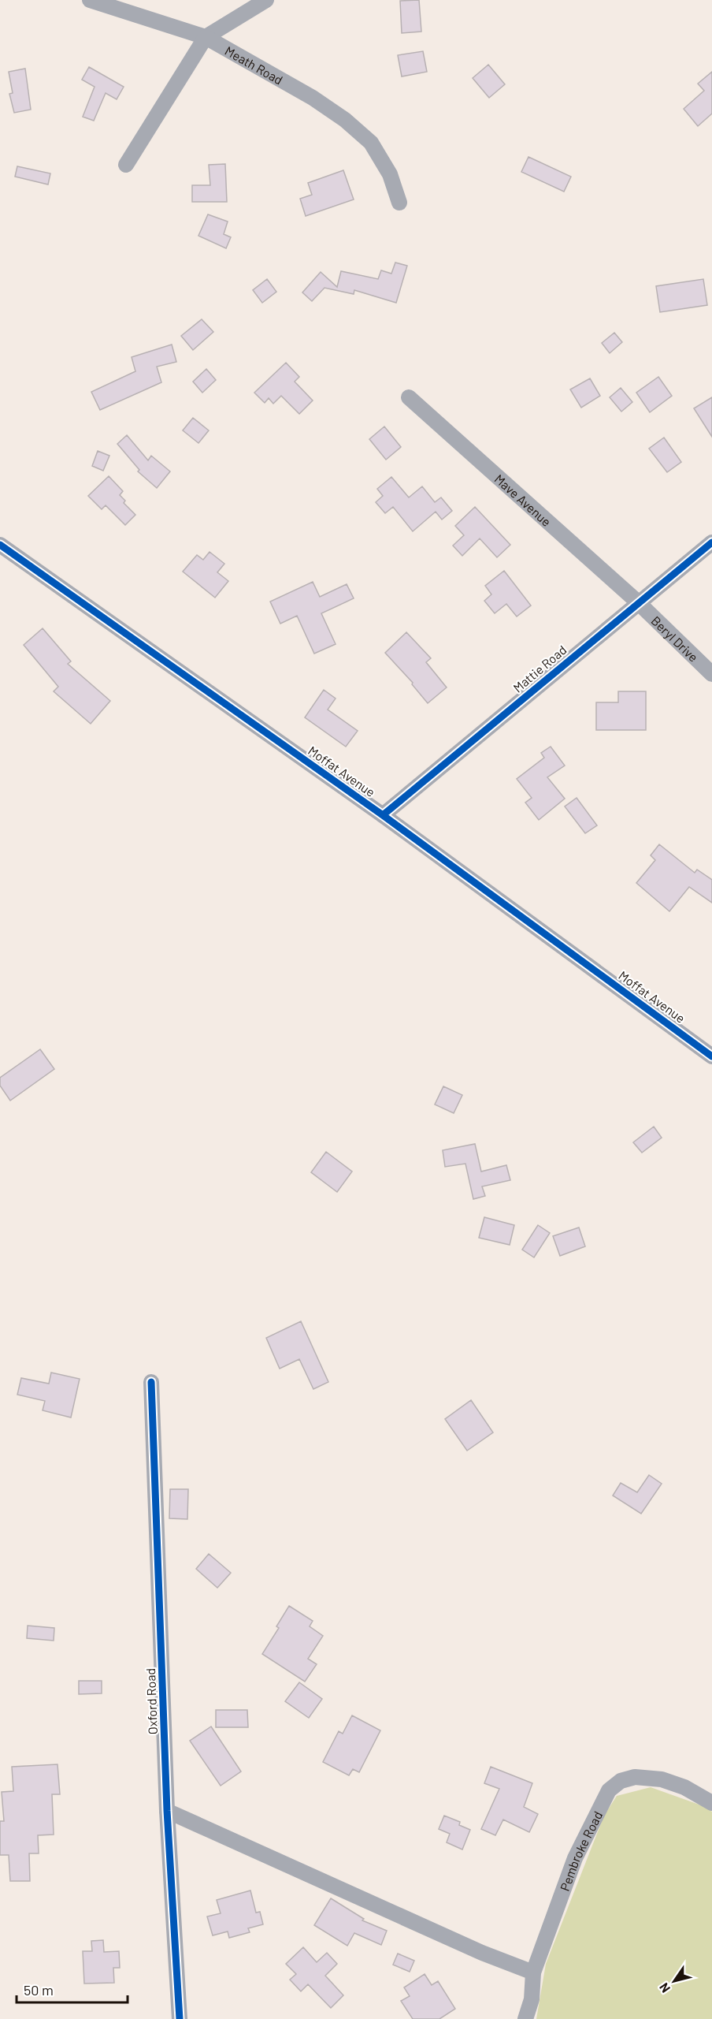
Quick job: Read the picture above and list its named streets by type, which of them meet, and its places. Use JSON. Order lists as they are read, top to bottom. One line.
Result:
{"streets":{"street":["Meath Road","Mave Avenue","Beryl Drive","Mattie Road","Moffat Avenue","Oxford Road","Pembroke Road"]},"crossings":[["Mave Avenue","Beryl Drive"],["Mave Avenue","Mattie Road"],["Beryl Drive","Mattie Road"],["Mattie Road","Moffat Avenue"]],"scale_bar":"50 m","north":"bottom left"}
